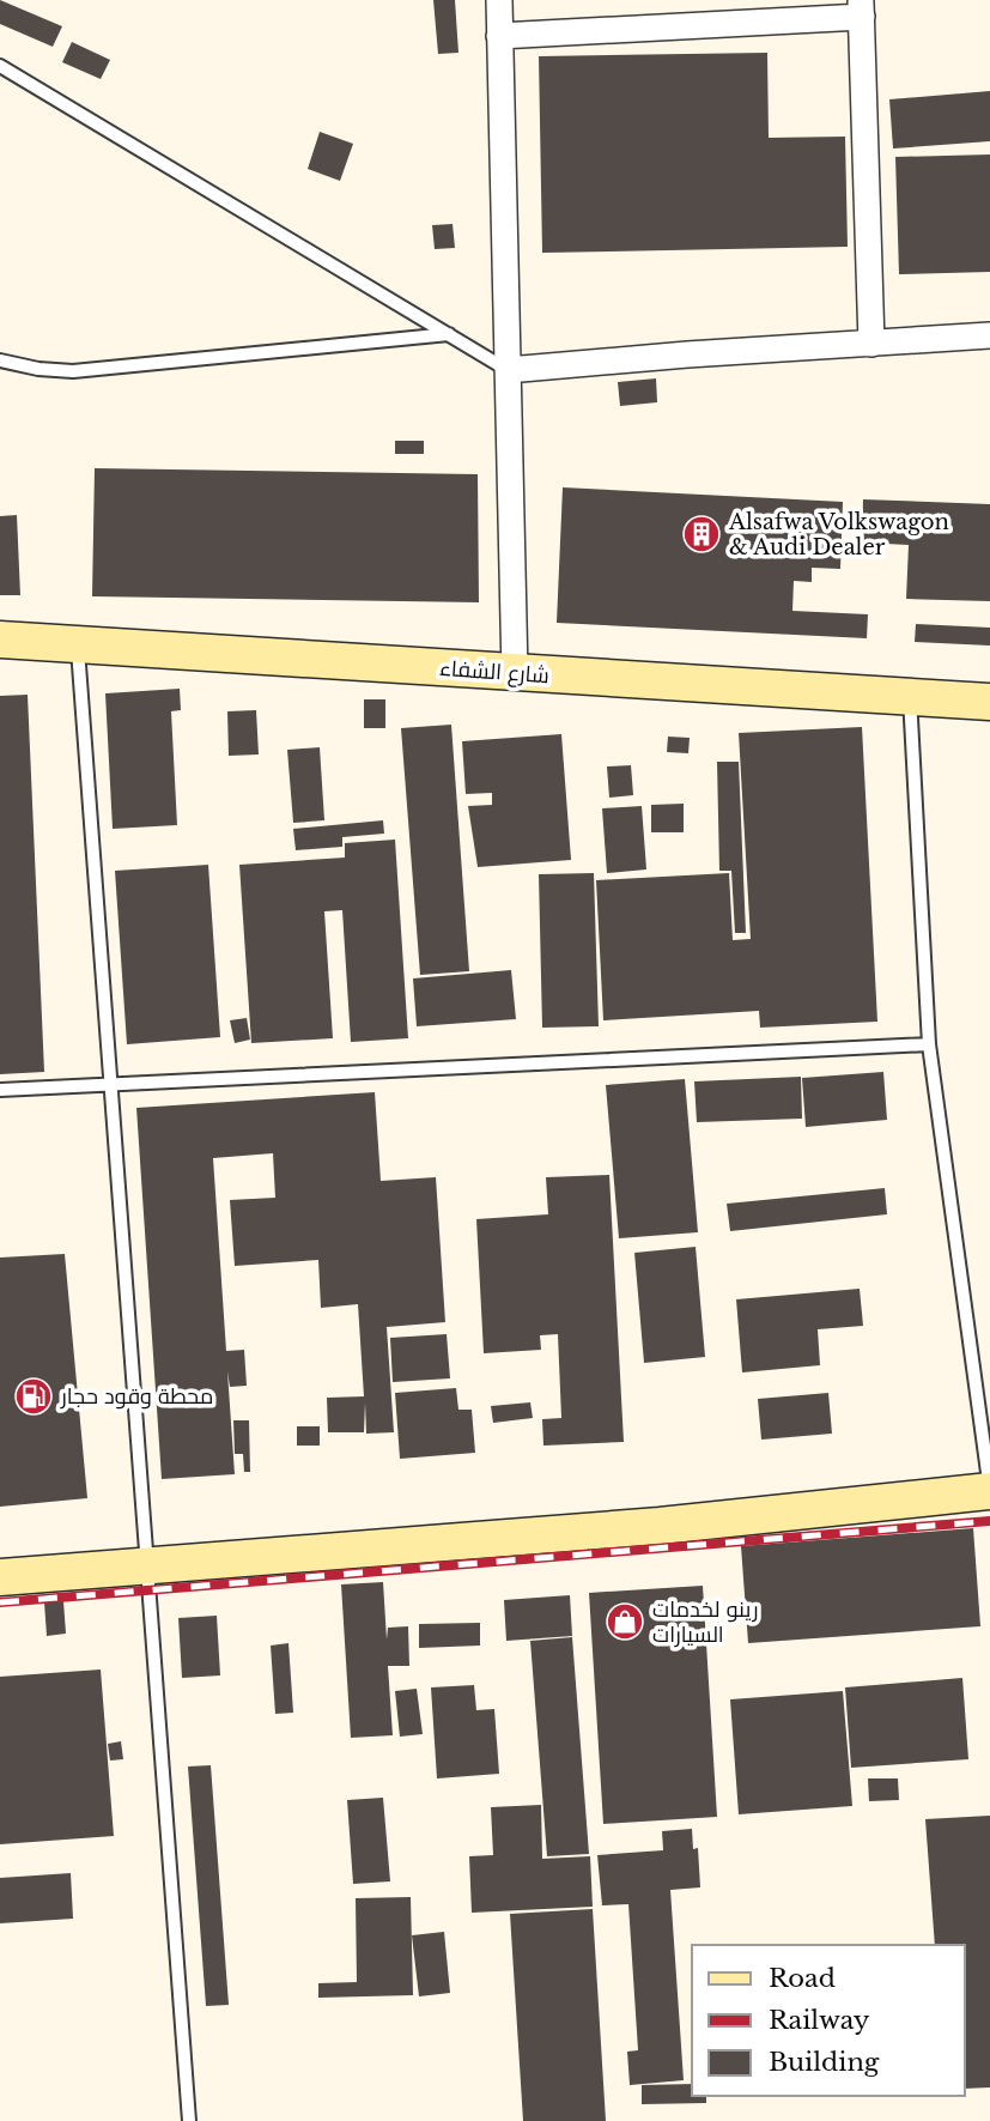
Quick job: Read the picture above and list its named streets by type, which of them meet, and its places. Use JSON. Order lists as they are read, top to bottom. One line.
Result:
{"streets":{"street":["شارع الشفاء"]},"places":{"building":["Alsafwa Volkswagon & Audi Dealer"],"fuel station":["محطة وقود حجار"],"shop":["رينو لخدمات السيارات"]},"legend":["Road","Railway","Building"]}
